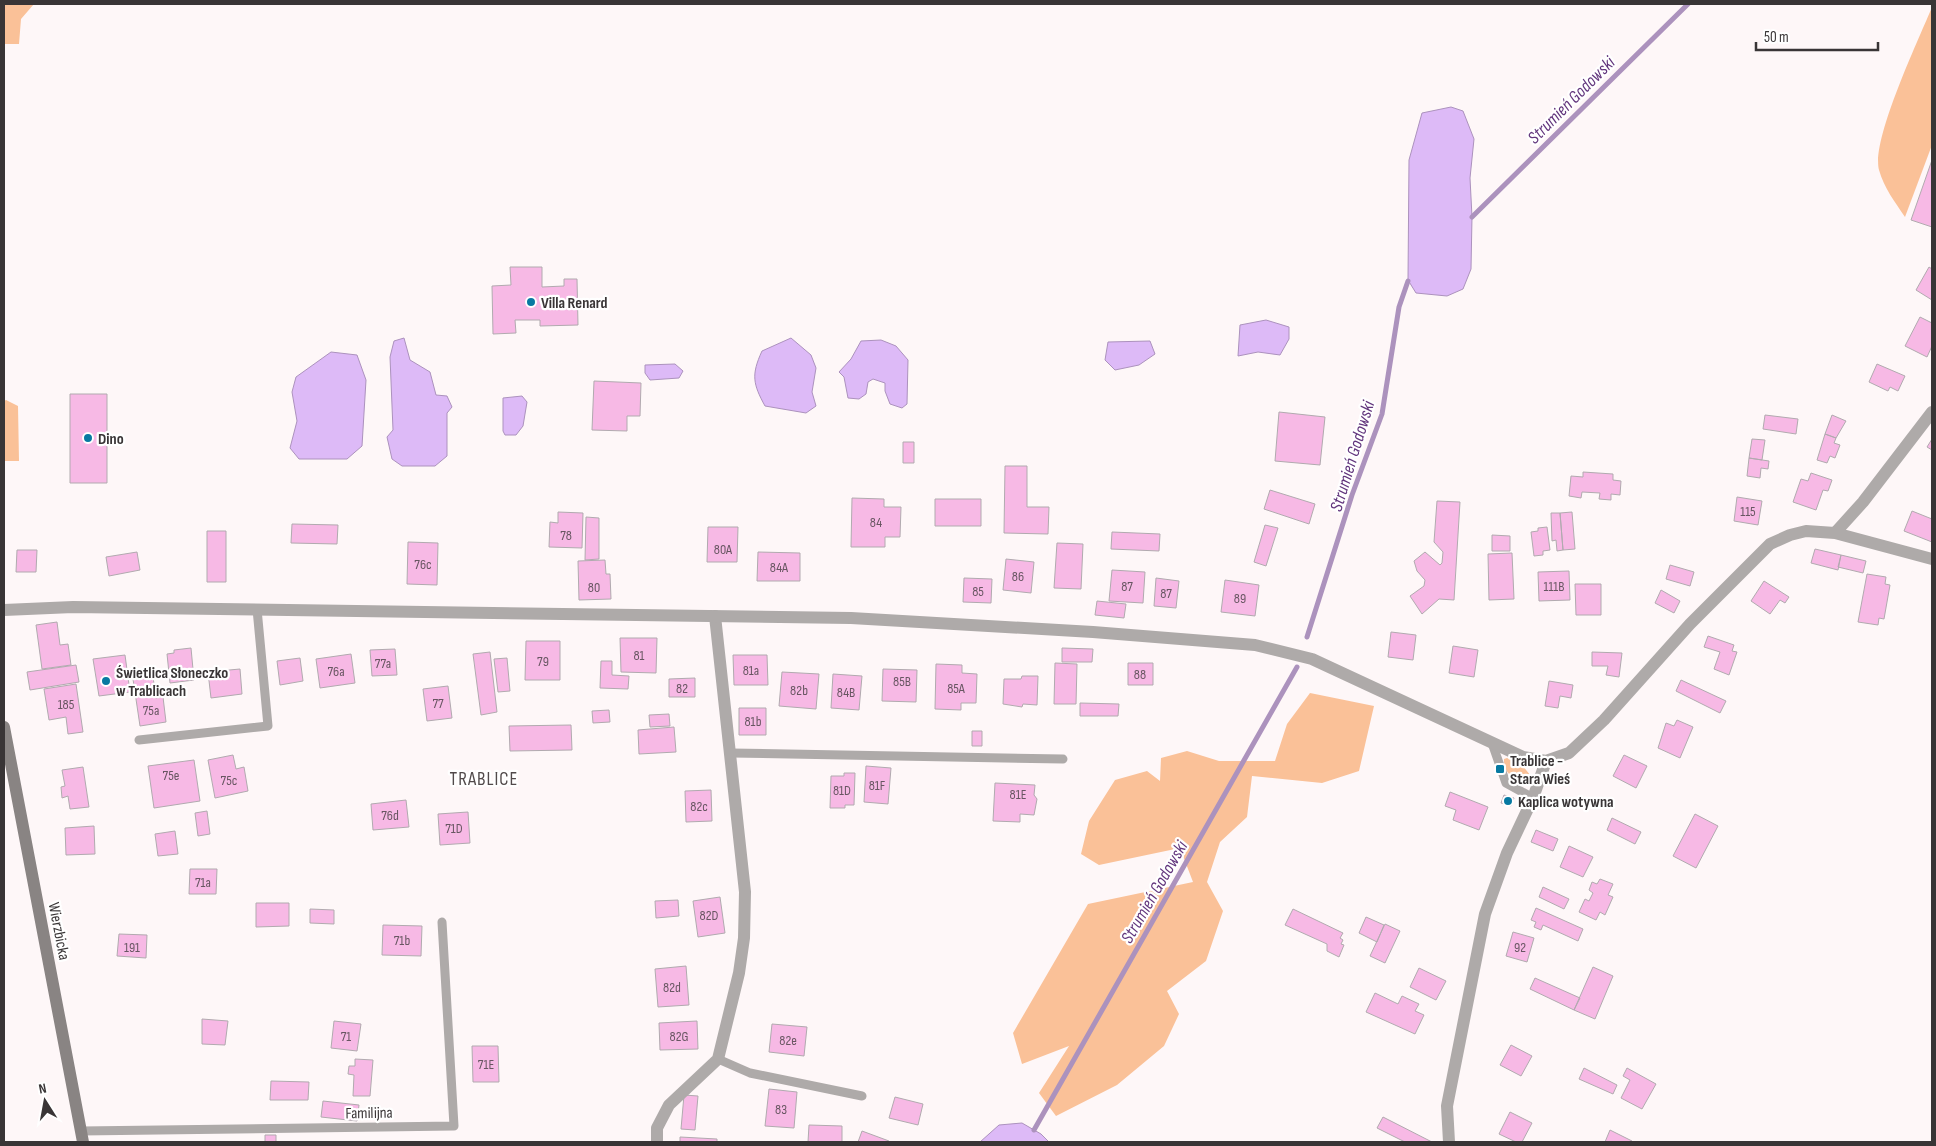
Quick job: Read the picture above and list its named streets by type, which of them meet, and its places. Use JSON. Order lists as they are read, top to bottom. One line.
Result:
{"streets":{"main road":["Wierzbicka"],"lane":["Familijna"]},"crossings":[["Wierzbicka","Familijna"]],"districts":["TRABLICE"],"water":["Strumień Godowski"],"places":{"other":["Villa Renard","Dino","Świetlica Słoneczko w Trablicach","Kaplica wotywna"],"transit":["Trablice - Stara Wieś"]},"house_numbers":["115","84","78","80A","76c","84A","86","87","111B","80","85","87","89","81","79","77a","81a","76a","88","85B","82","85A","82b","84B","77","185","75a","81b","75e","75c","81F","81D","81E","82c","76d","71D","71a","82D","71b","191","92","82d","71","82G","82e","71E","83"],"scale_bar":"50 m","north":"top"}
